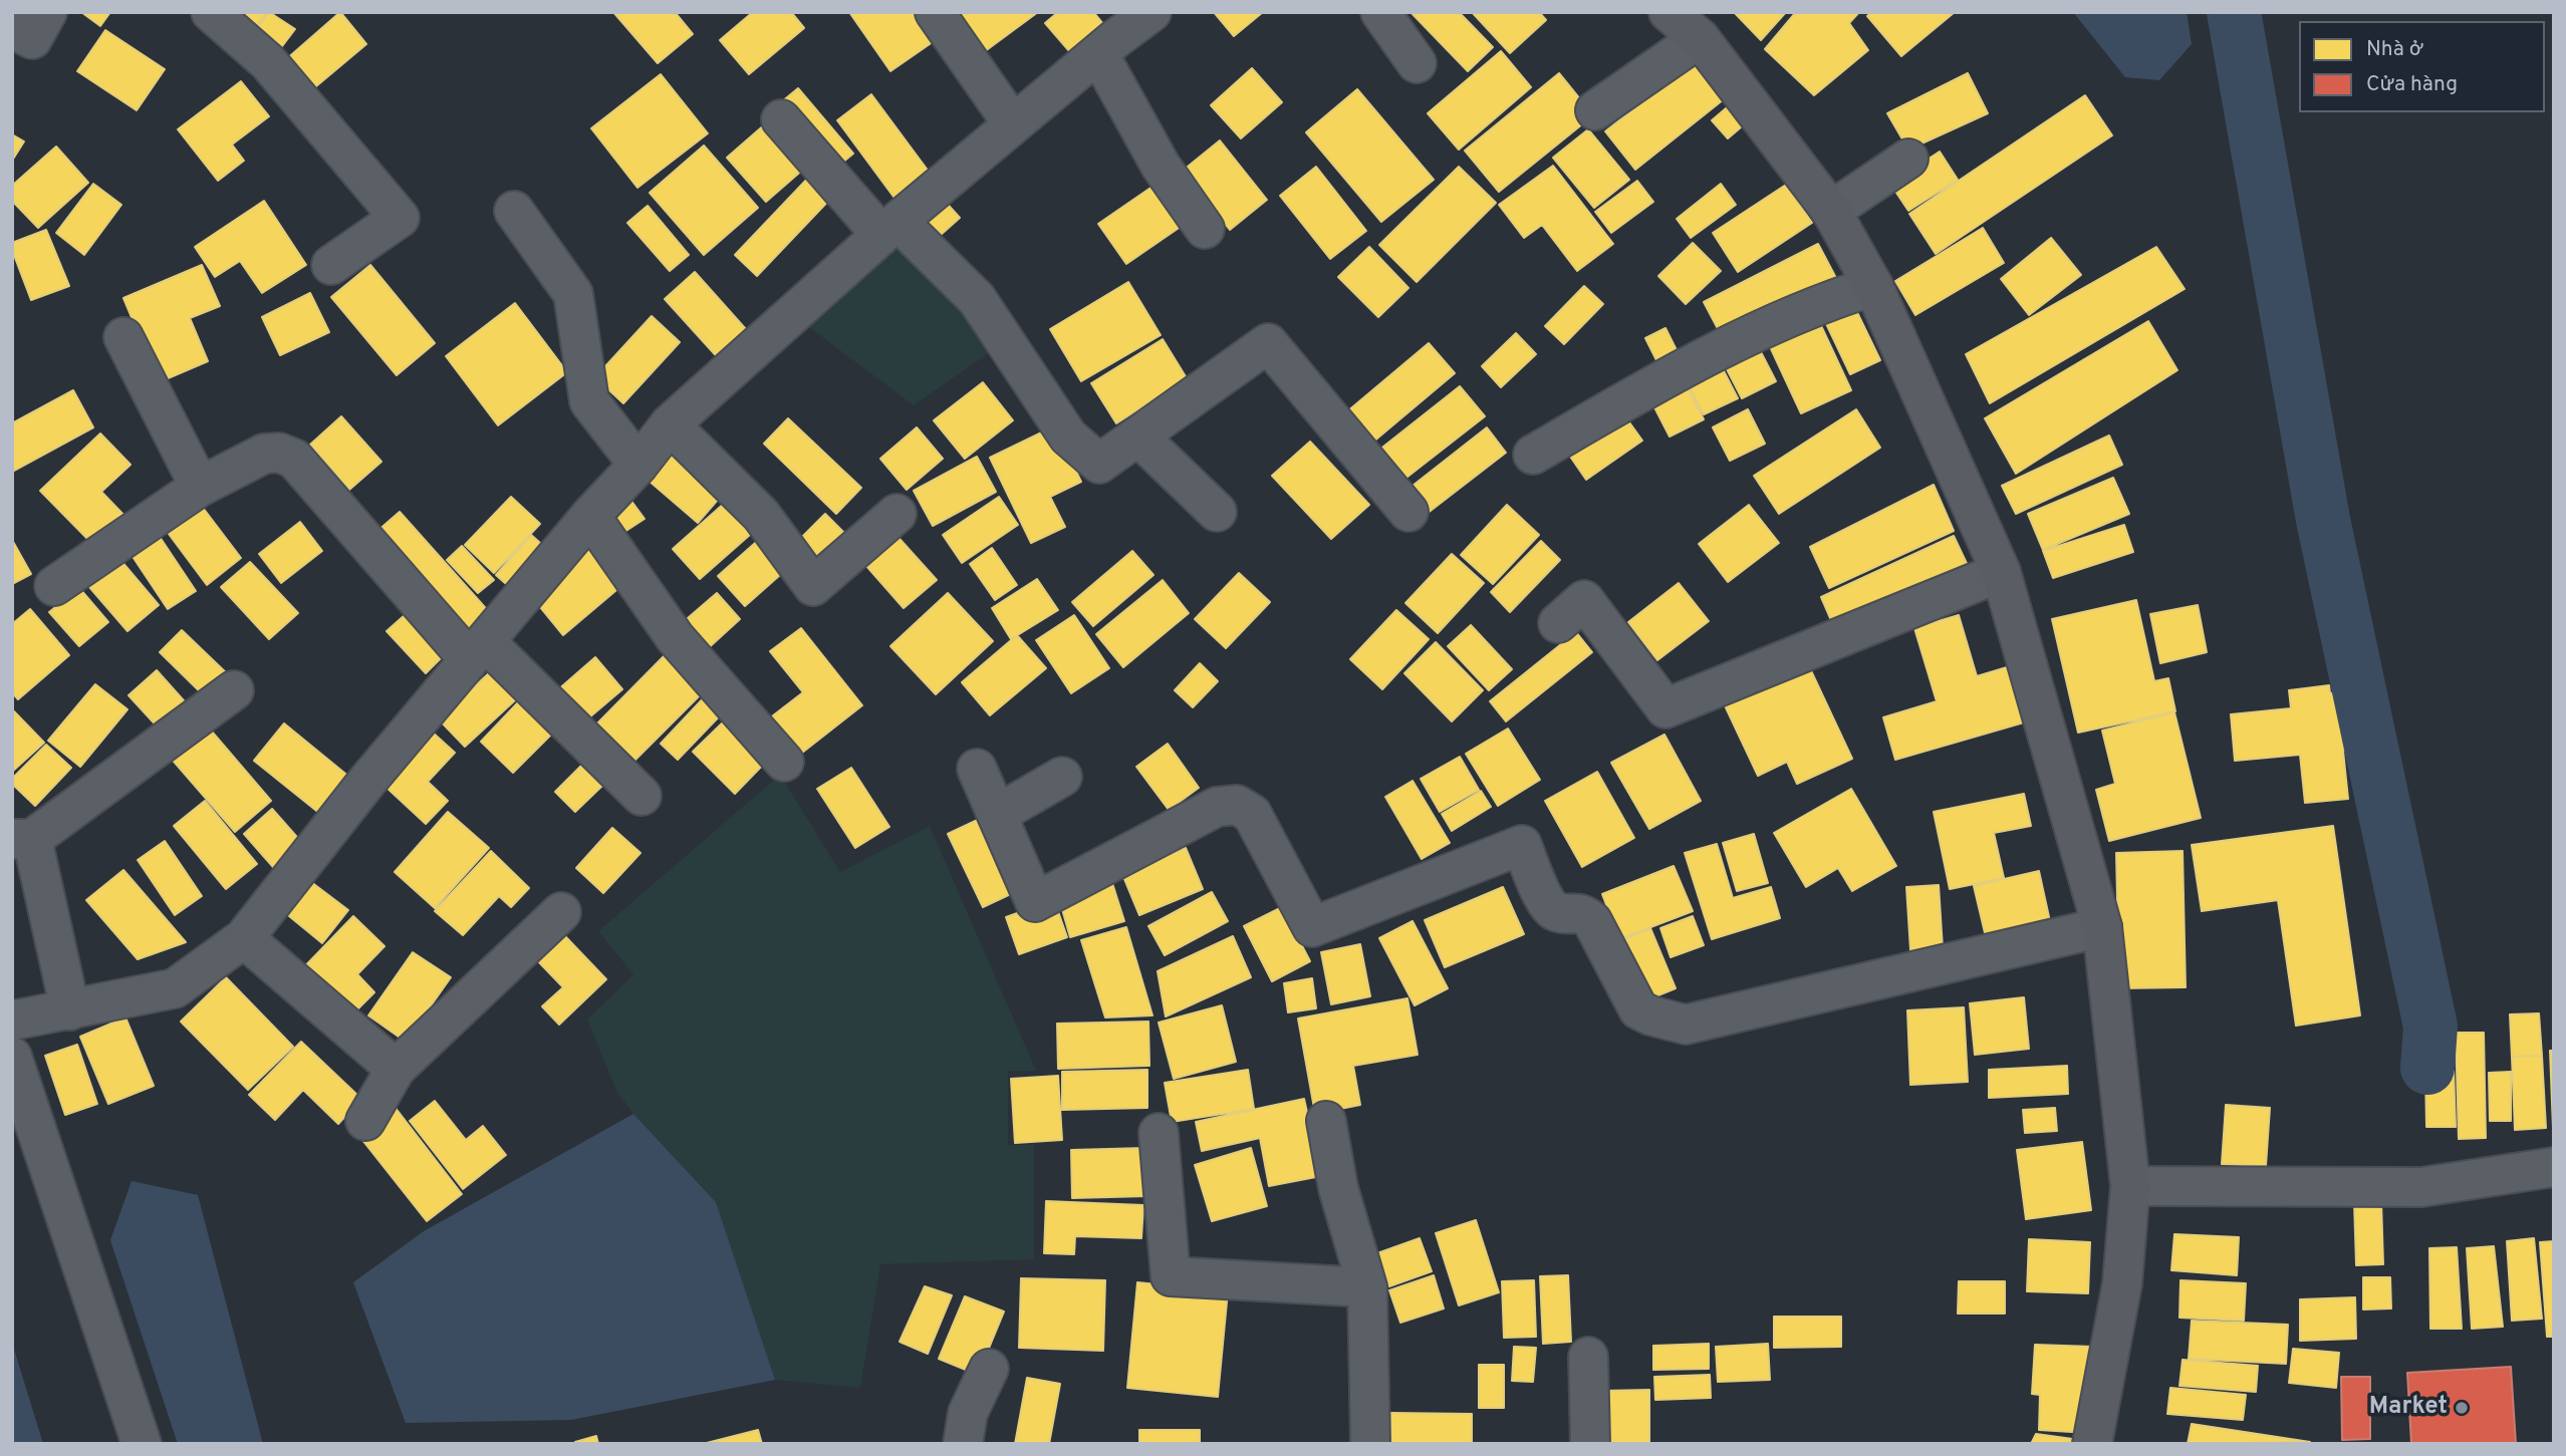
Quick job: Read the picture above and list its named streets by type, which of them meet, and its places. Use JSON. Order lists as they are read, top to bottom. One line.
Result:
{"places":["Market"],"legend":["Nhà ở","Cửa hàng"]}
